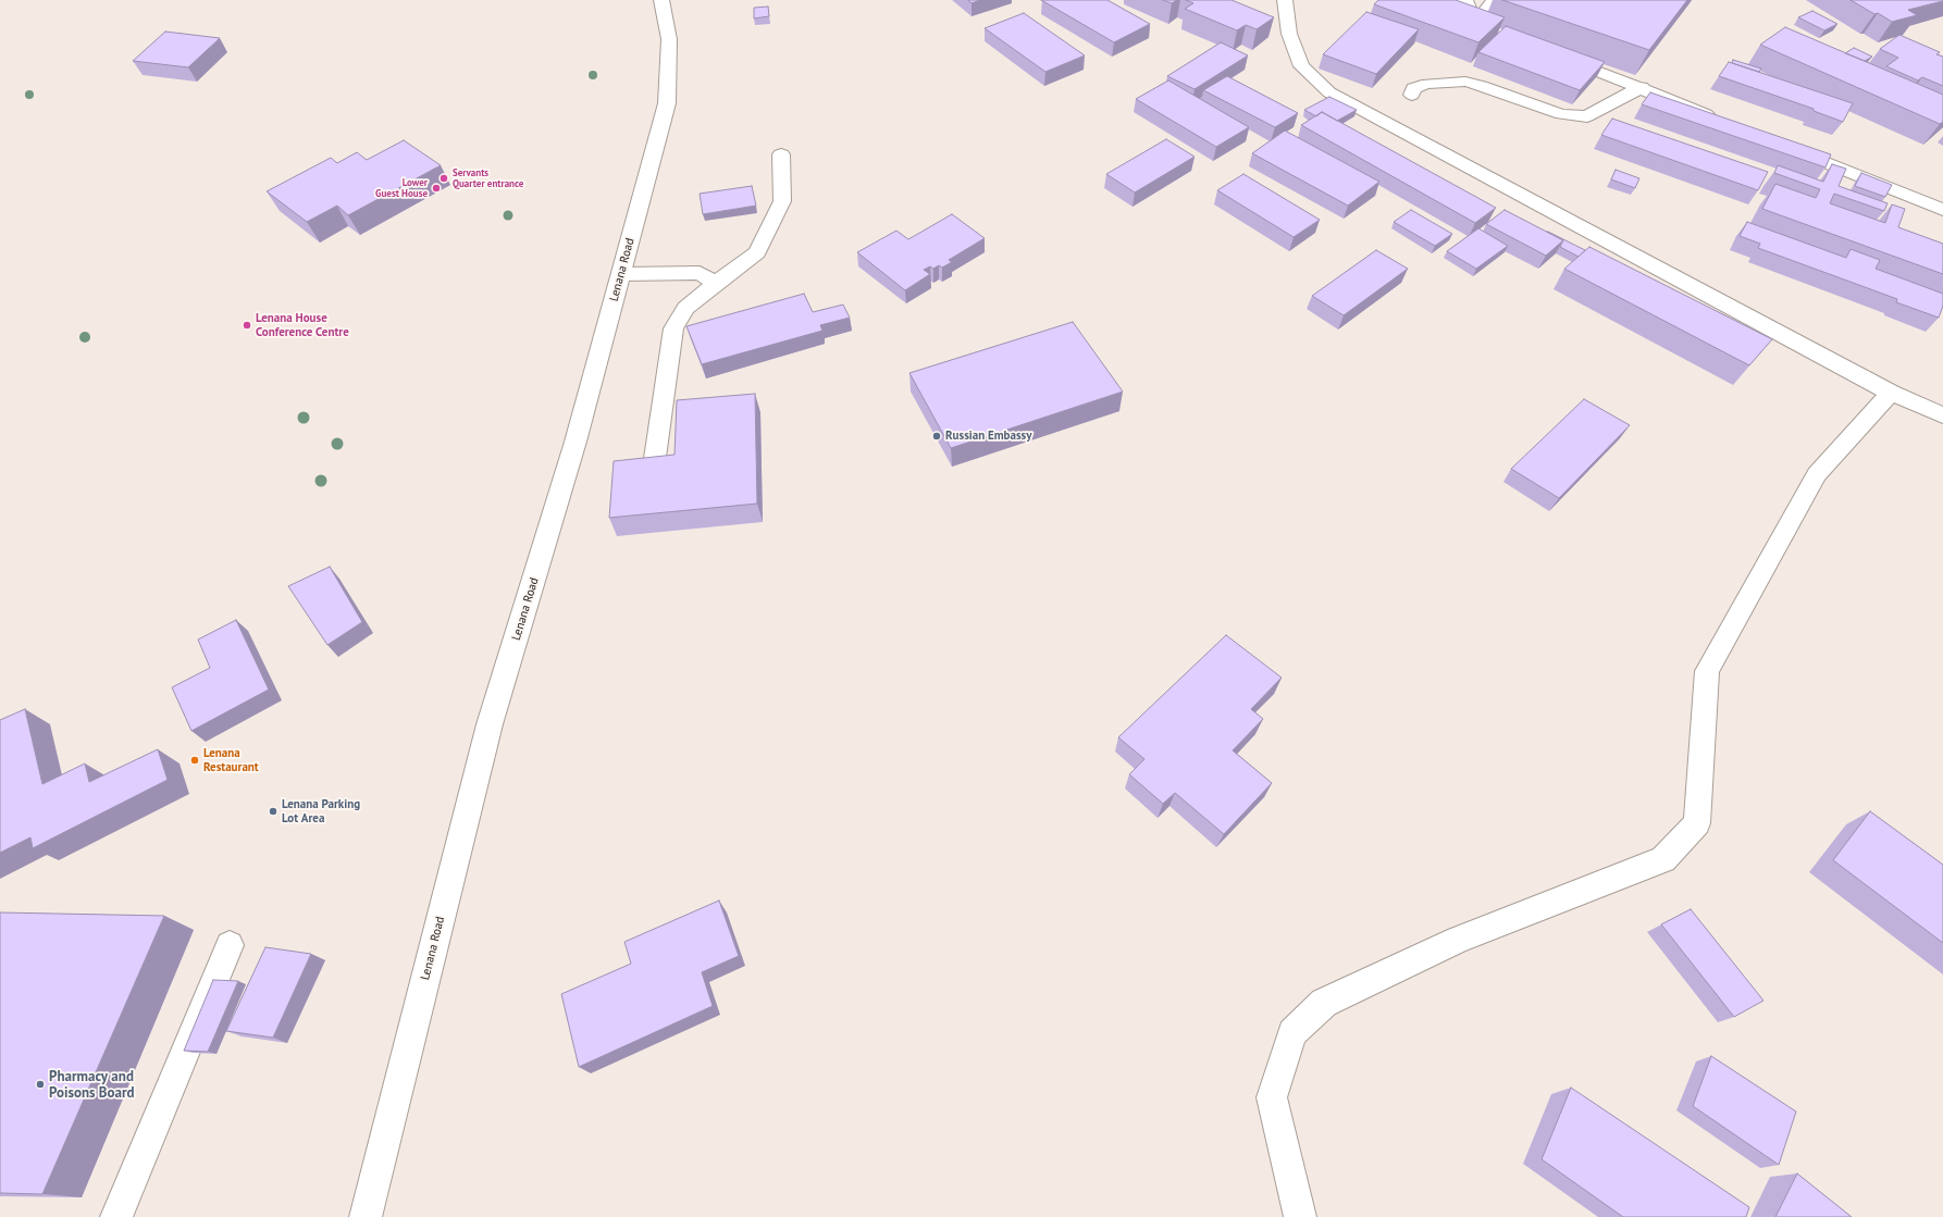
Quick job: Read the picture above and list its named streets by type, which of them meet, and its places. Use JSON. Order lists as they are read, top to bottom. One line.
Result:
{"streets":{"street":["Lenana Road"]},"places":["Servants Quarter entrance","Lower Guest House","Lenana House Conference Centre","Russian Embassy","Lenana Restaurant","Lenana Parking Lot Area","Pharmacy and Poisons Board"]}
